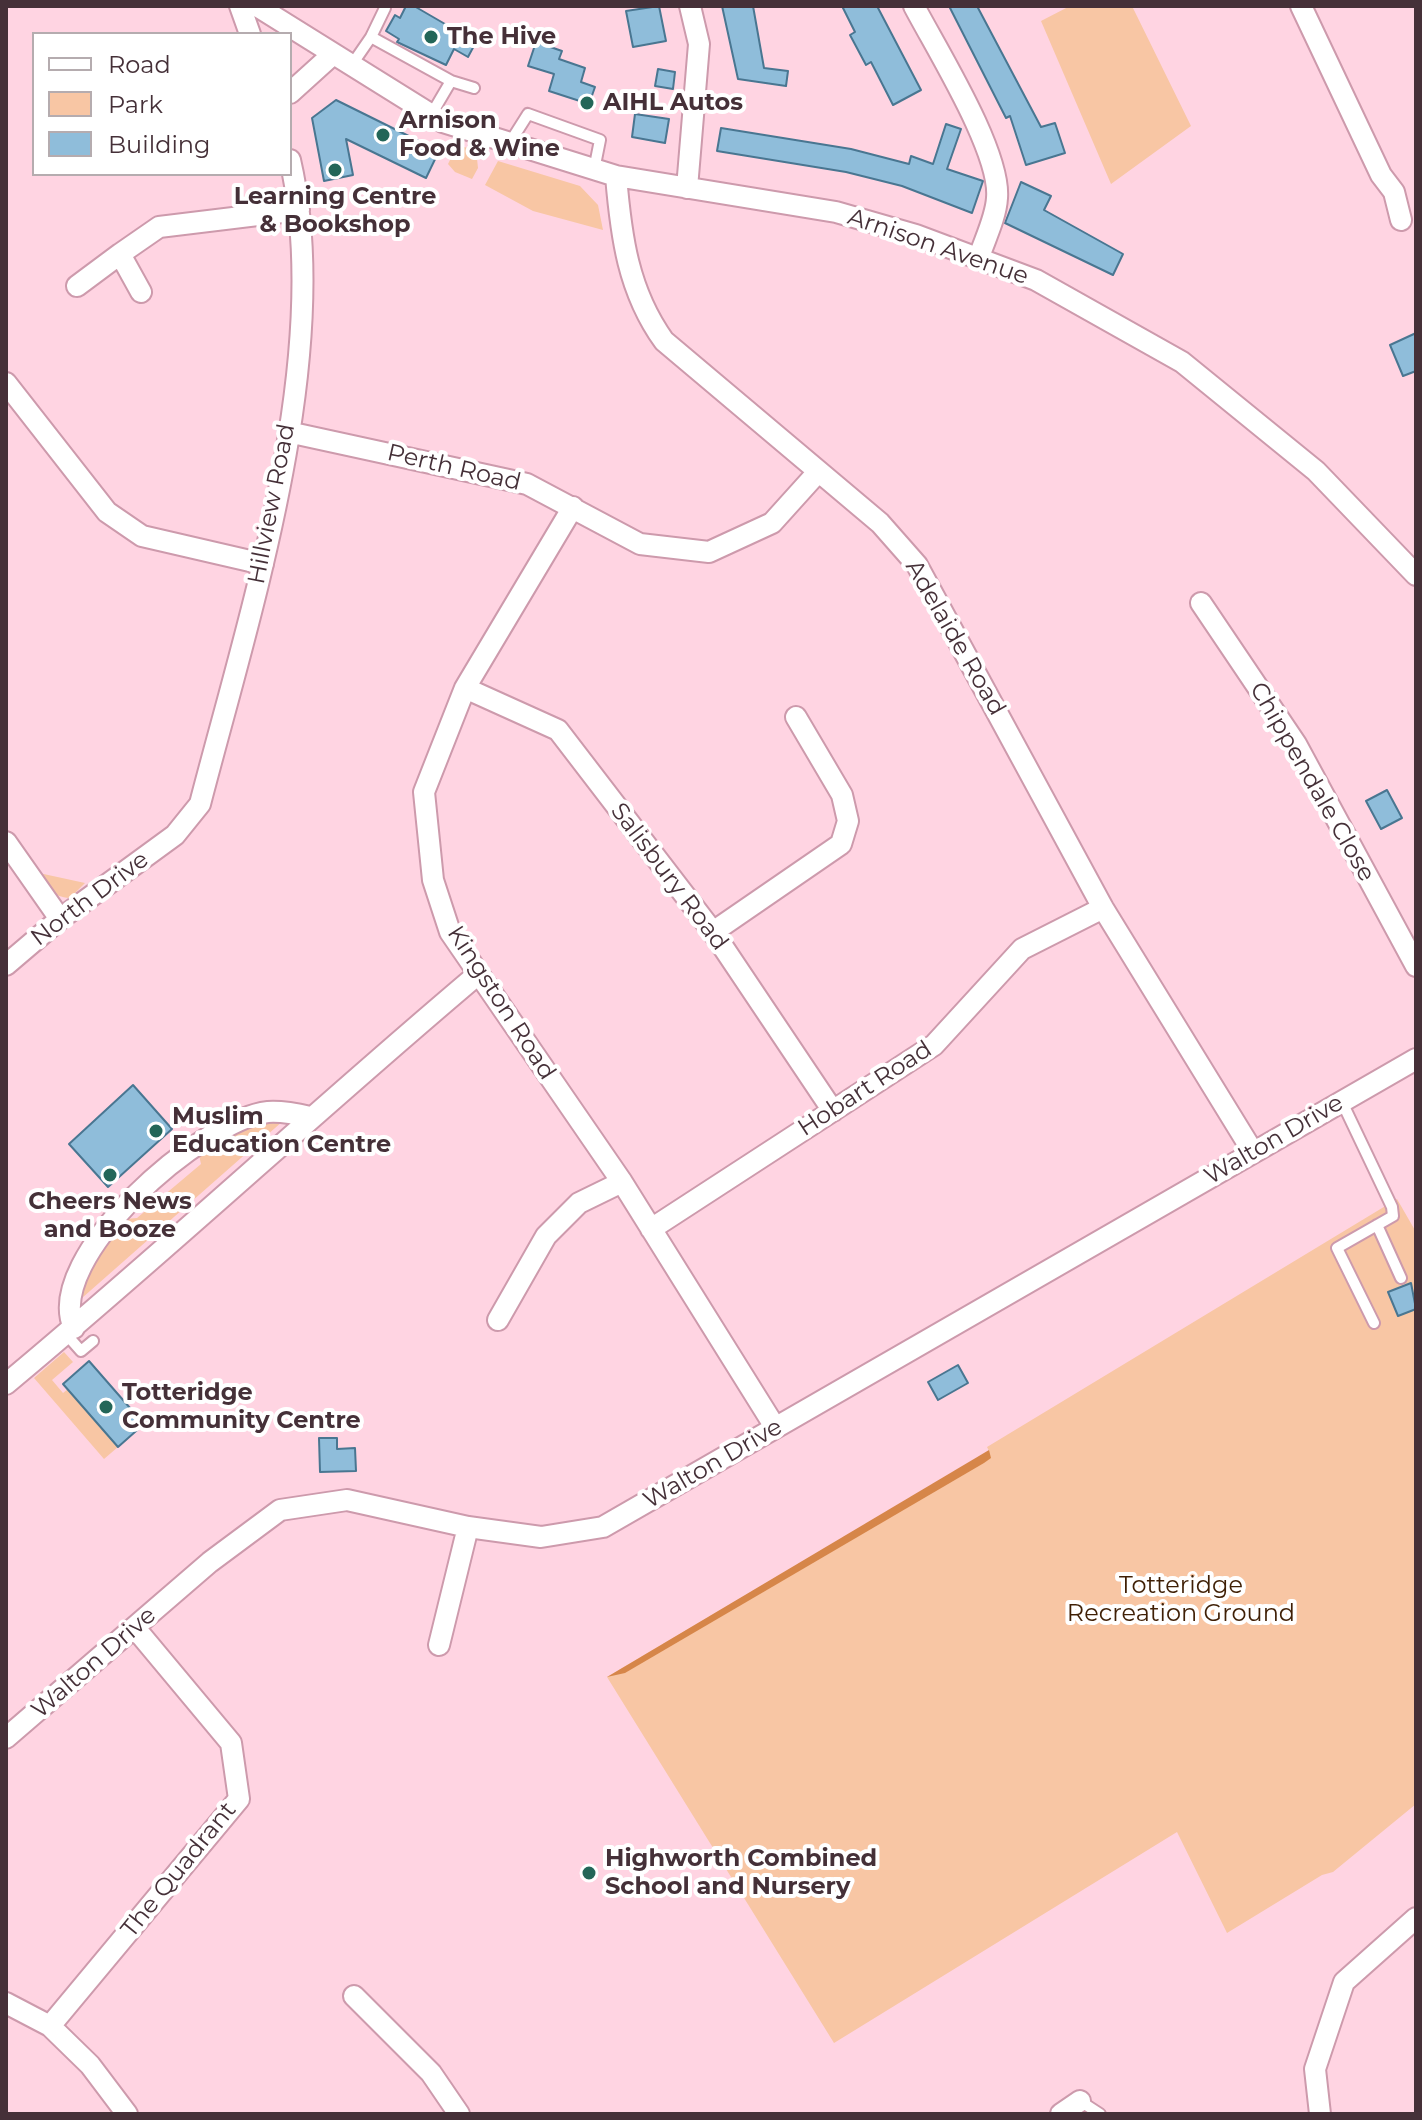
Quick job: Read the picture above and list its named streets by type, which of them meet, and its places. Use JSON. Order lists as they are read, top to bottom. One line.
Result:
{"streets":{"street":["Arnison Avenue","Perth Road","Hillview Road","Adelaide Road","Chippendale Close","Salisbury Road","North Drive","Kingston Road","Hobart Road","Walton Drive","The Quadrant"]},"crossings":[["Arnison Avenue","Adelaide Road"],["Perth Road","Hillview Road"],["Perth Road","Adelaide Road"],["Perth Road","Kingston Road"],["Hillview Road","North Drive"],["Adelaide Road","Hobart Road"],["Adelaide Road","Walton Drive"],["Salisbury Road","Kingston Road"],["Salisbury Road","Hobart Road"],["Kingston Road","Hobart Road"],["Kingston Road","Walton Drive"],["Walton Drive","The Quadrant"]],"parks":["Totteridge Recreation Ground"],"places":["The Hive","AIHL Autos","Arnison Food & Wine","Learning Centre & Bookshop","Muslim Education Centre","Cheers News and Booze","Totteridge Community Centre","Highworth Combined School and Nursery"],"legend":["Road","Park","Building"]}
